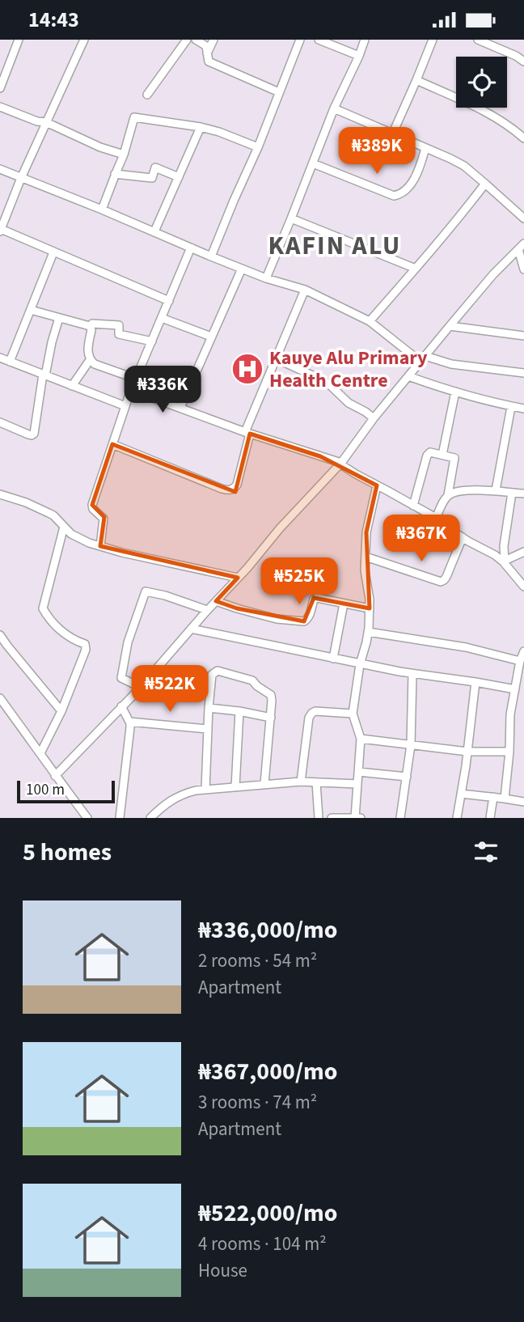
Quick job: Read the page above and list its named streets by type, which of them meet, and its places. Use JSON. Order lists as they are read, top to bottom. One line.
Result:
{"districts":["KAFIN ALU"],"places":{"hospital":["Kauye Alu Primary Health Centre"]},"scale_bar":"100 m","page":{"status":"14:43","price":["₦389K","₦336K","₦367K","₦525K","₦522K"],"scale":"100 m","heading":"5 homes","list":[{"name":"₦336,000/mo","note":"2 rooms · 54 m² · Apartment"},{"name":"₦367,000/mo","note":"3 rooms · 74 m² · Apartment"},{"name":"₦522,000/mo","note":"4 rooms · 104 m² · House"}]}}
